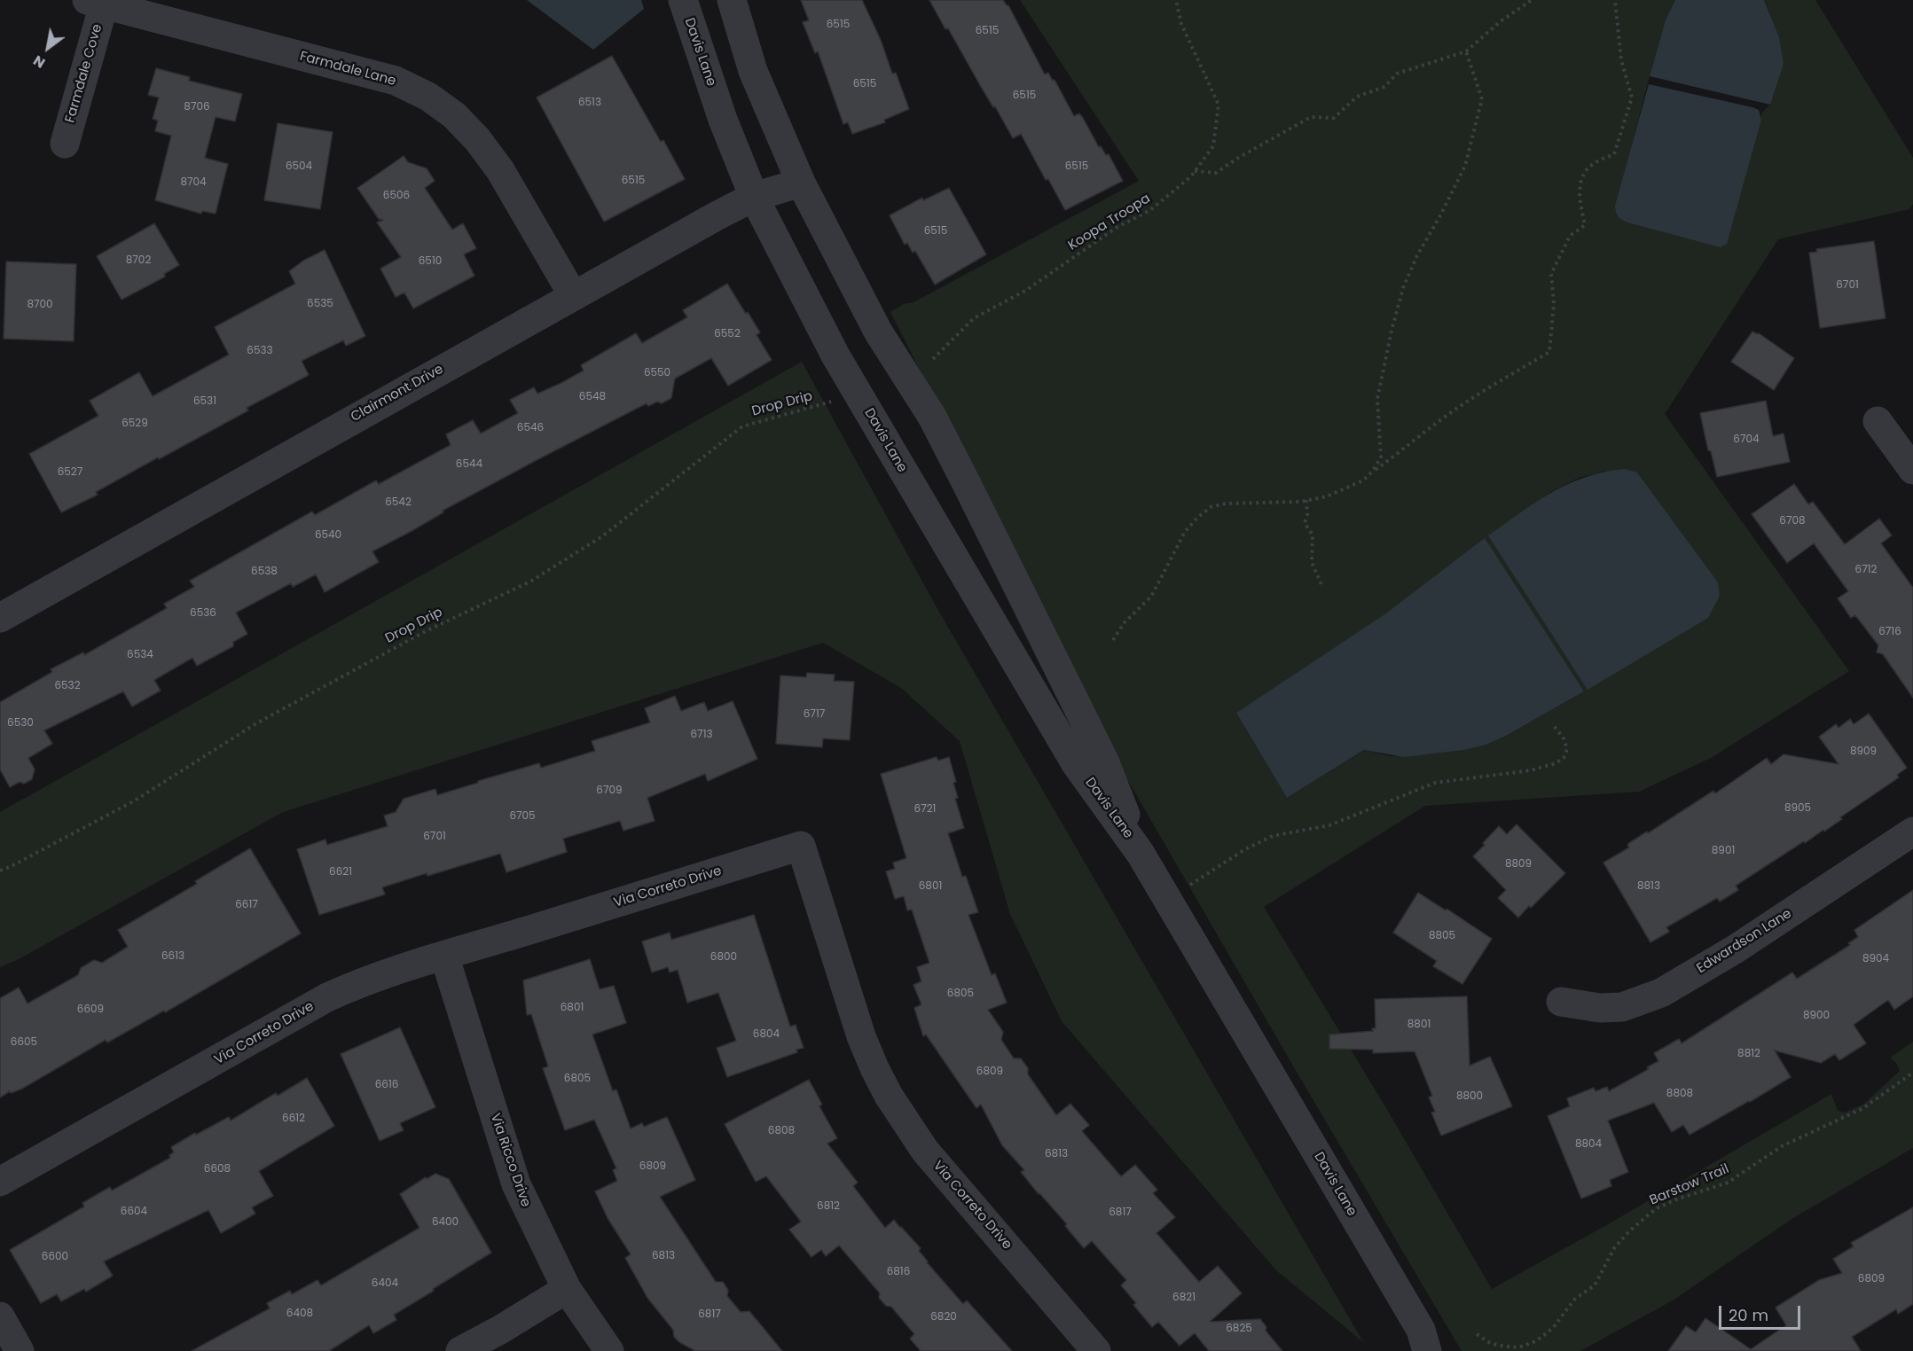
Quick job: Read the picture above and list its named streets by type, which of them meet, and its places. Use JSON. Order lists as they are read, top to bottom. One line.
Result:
{"streets":{"street":["Davis Lane","Farmdale Lane","Farmdale Cove","Clairmont Drive","Via Correto Drive","Edwardson Lane","Via Ricco Drive"],"path":["Koopa Troopa","Drop Drip","Barstow Trail"]},"crossings":[["Davis Lane","Clairmont Drive"],["Farmdale Lane","Farmdale Cove"],["Farmdale Lane","Clairmont Drive"],["Via Correto Drive","Via Ricco Drive"]],"house_numbers":["6515","6515","6515","6515","6513","8706","6504","6515","6515","8704","6506","6515","8702","6510","6701","6535","8700","6552","6533","6550","6548","6531","6529","6546","6704","6544","6527","6542","6708","6540","6712","6538","6536","6716","6534","6532","6717","6530","6713","8909","6709","8905","6721","6705","6701","8901","8809","6621","6801","8813","6617","8805","6613","6800","8904","6805","6801","6609","8900","8801","6804","6605","8812","6809","6805","6616","8808","8800","6612","6808","8804","6813","6809","6608","6812","6604","6817","6400","6813","6600","6816","6809","6404","6821","6408","6817","6820","6825"],"scale_bar":"20 m","north":"bottom left"}
